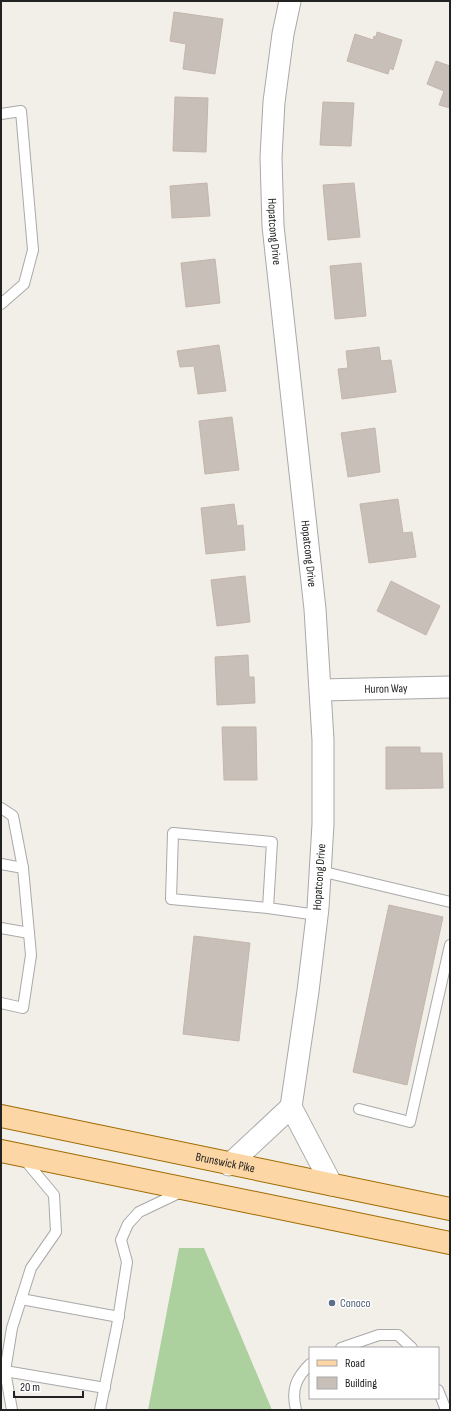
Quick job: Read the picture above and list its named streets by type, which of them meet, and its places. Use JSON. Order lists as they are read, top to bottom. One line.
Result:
{"streets":{"main road":["Brunswick Pike"],"street":["Hopatcong Drive","Huron Way"]},"crossings":[["Hopatcong Drive","Huron Way"]],"places":["Conoco"],"legend":["Road","Building"],"scale_bar":"20 m"}
